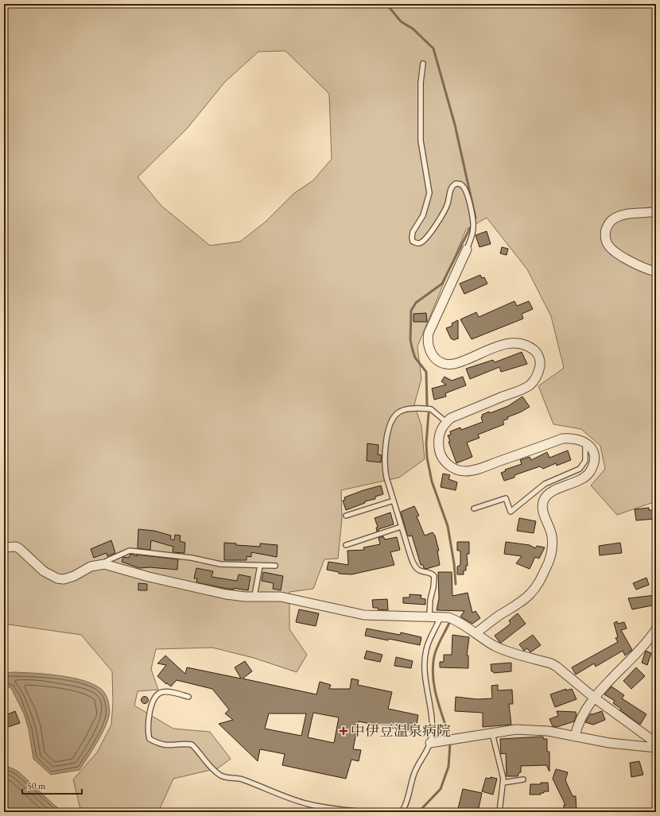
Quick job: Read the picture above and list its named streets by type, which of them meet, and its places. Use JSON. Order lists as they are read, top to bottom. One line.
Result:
{"places":{"health":["中伊豆温泉病院"]},"scale_bar":"50 m"}
